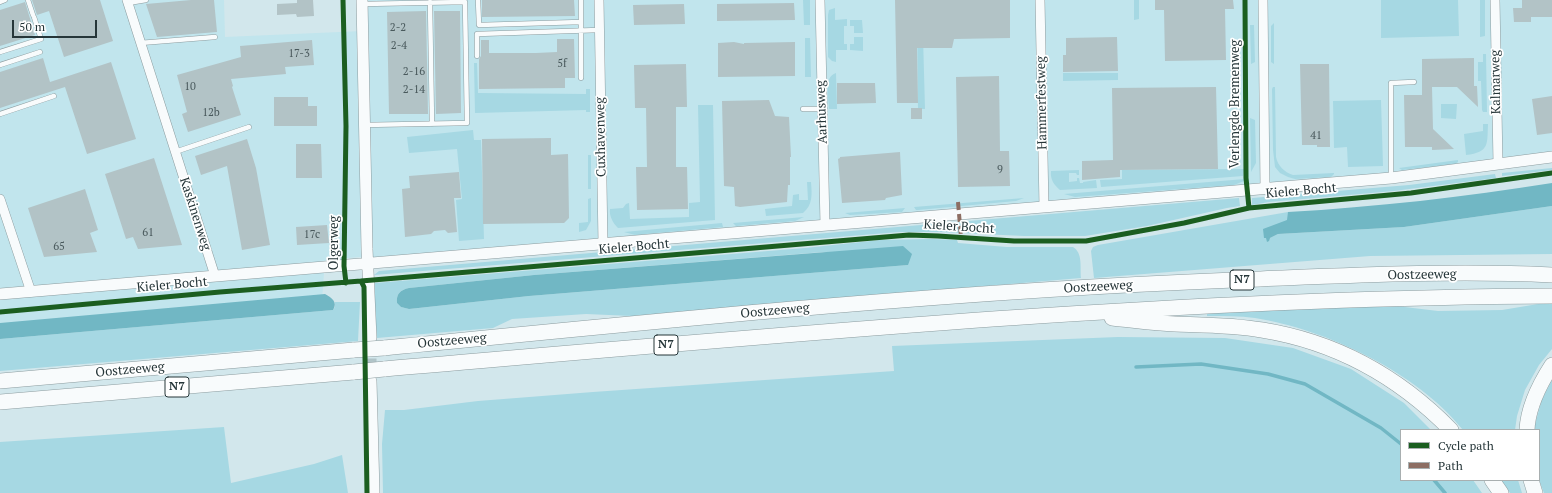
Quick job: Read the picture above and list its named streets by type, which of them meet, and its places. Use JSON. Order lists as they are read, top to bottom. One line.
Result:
{"streets":{"highway":["Oostzeeweg","N7"],"street":["Kalmarweg","Hammerfestweg","Aarhusweg","Cuxhavenweg","Kieler Bocht","Kaskinenweg"],"cycle path":["Verlengde Bremenweg","Olgerweg"]},"crossings":[["Kalmarweg","Kieler Bocht"],["Hammerfestweg","Kieler Bocht"],["Aarhusweg","Kieler Bocht"],["Cuxhavenweg","Kieler Bocht"],["Kieler Bocht","Kaskinenweg"],["Oostzeeweg","N7"]],"house_numbers":["2-2","2-4","17-3","5f","2-16","10","2-14","12b","41","9","61","17c","65"],"legend":["Cycle path","Path"],"scale_bar":"50 m"}
